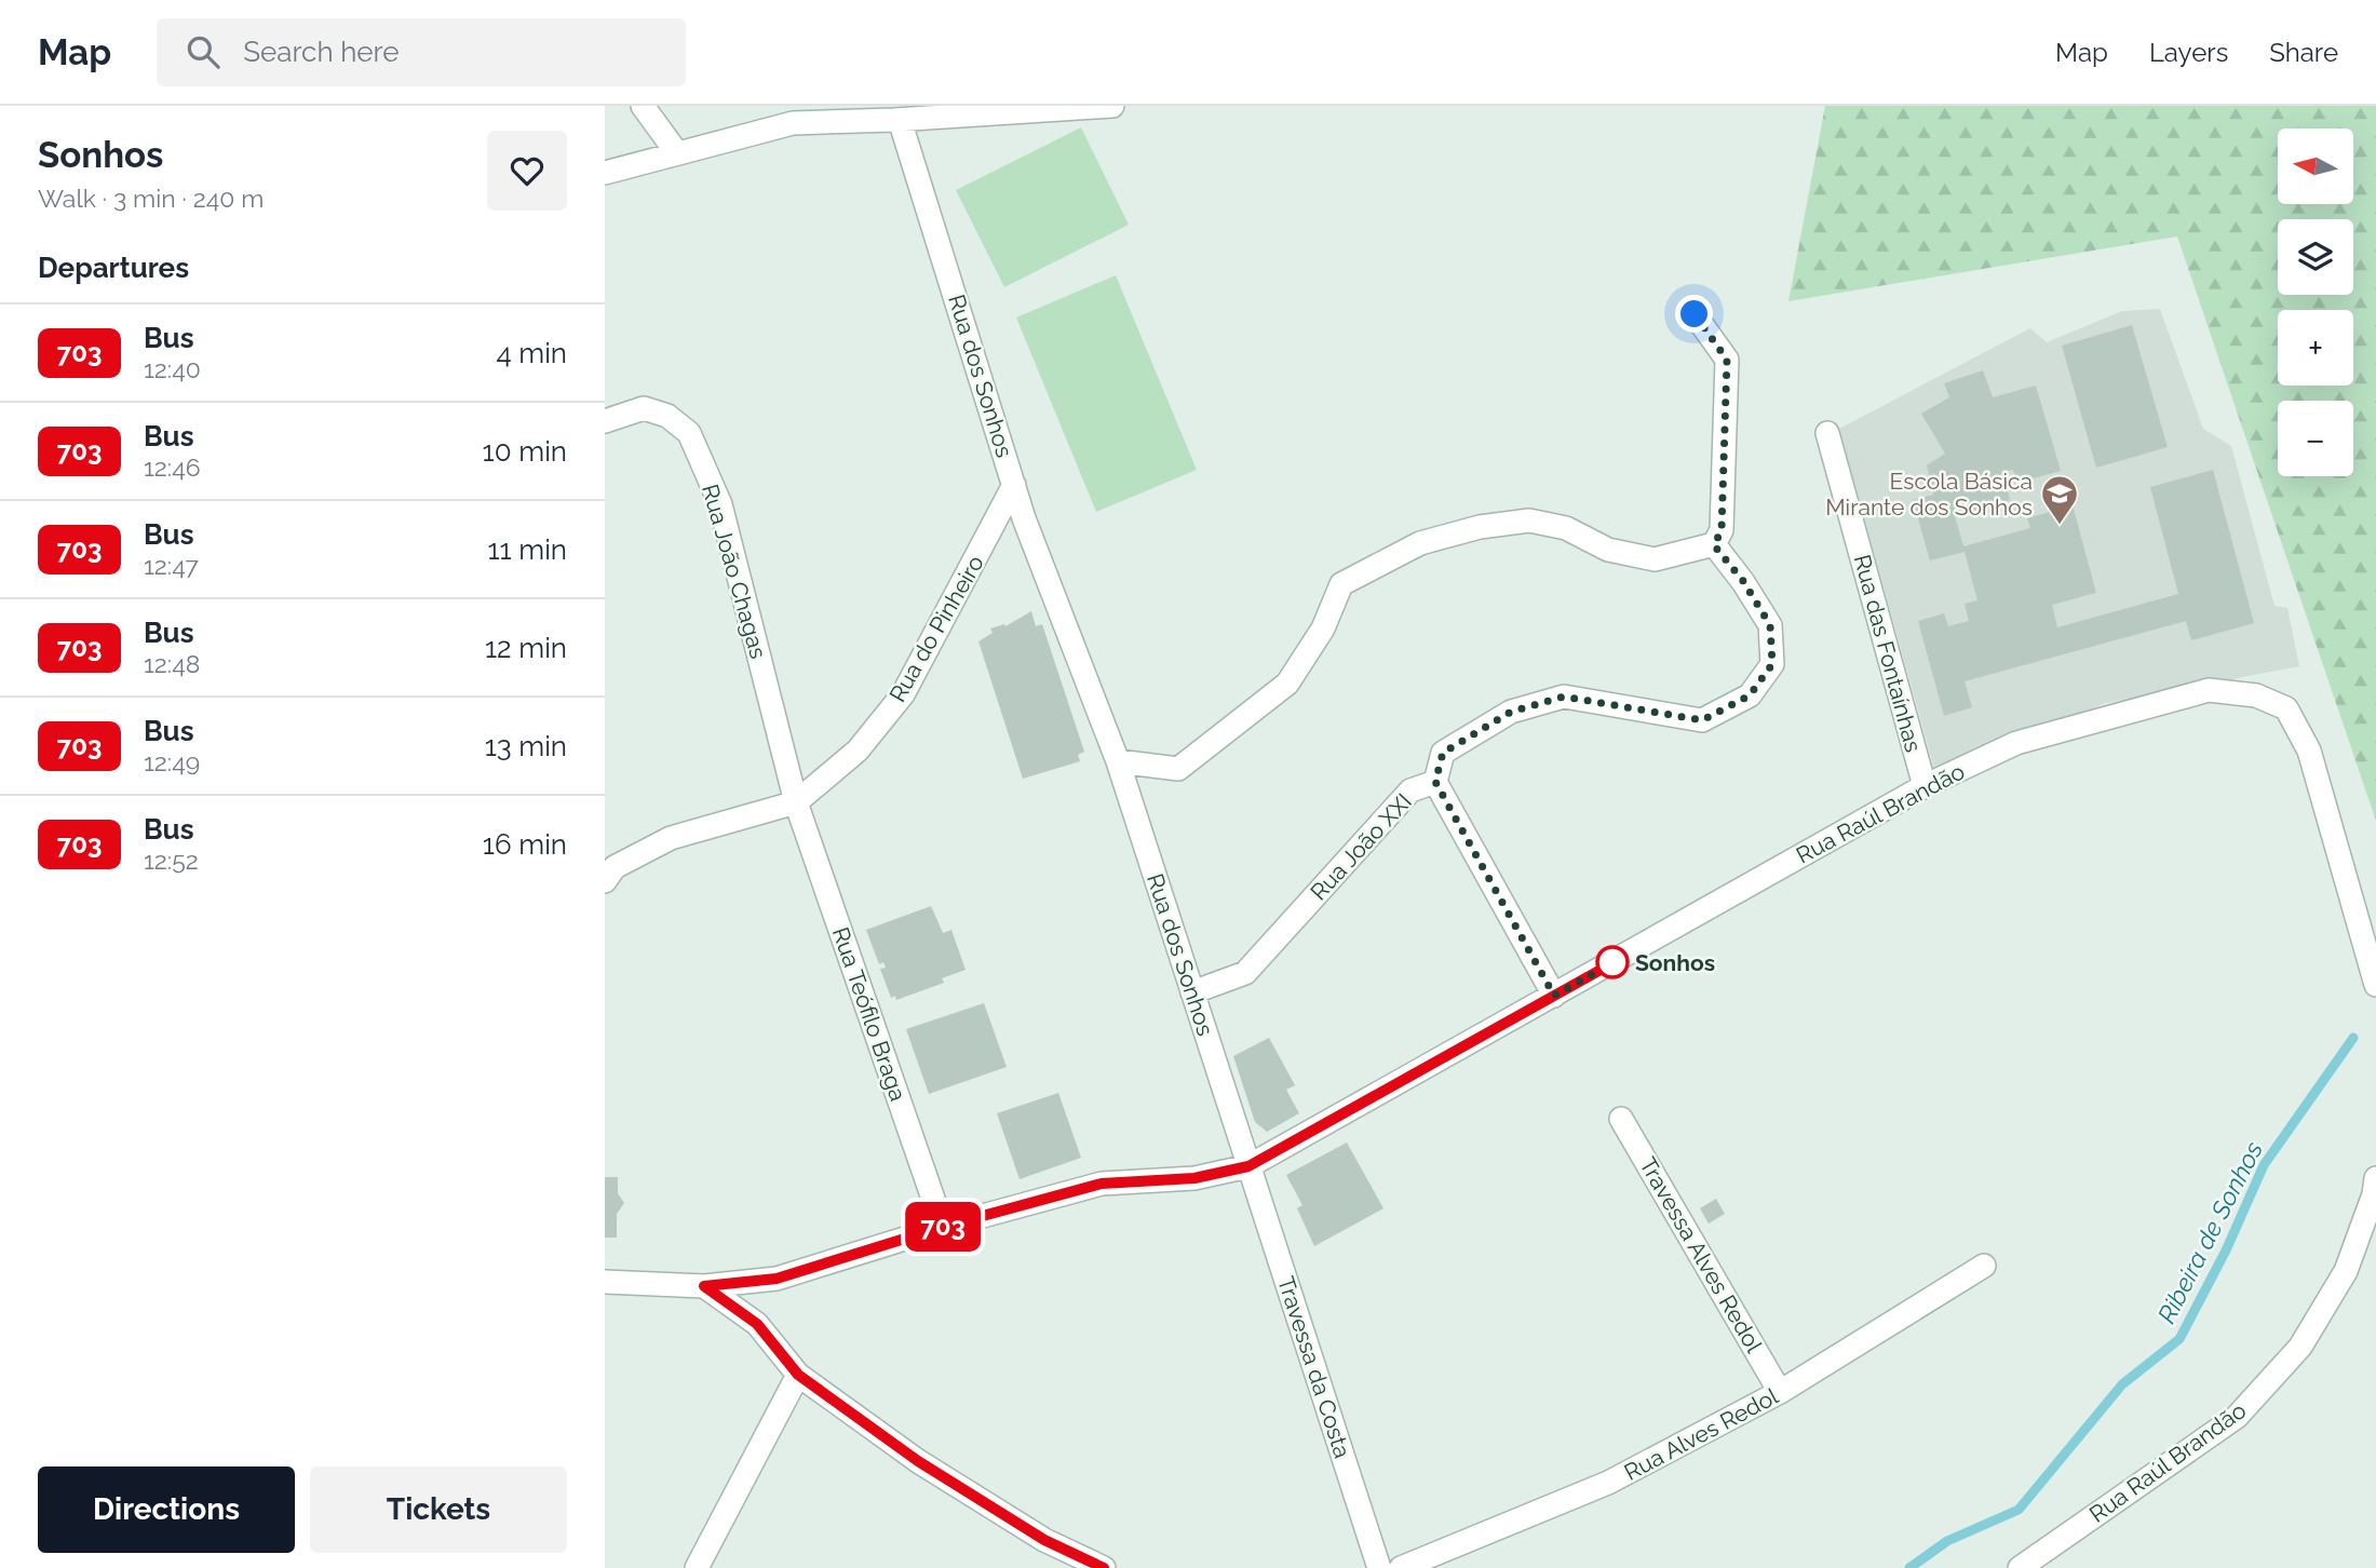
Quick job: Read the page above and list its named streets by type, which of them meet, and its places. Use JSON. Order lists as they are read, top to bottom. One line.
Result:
{"streets":{"street":["Rua dos Sonhos","Rua João Chagas","Rua do Pinheiro","Rua das Fontaínhas","Rua Raúl Brandão","Rua João XXI","Rua Teófilo Braga","Travessa Alves Redol","Travessa da Costa","Rua Alves Redol"]},"crossings":[["Rua dos Sonhos","Rua do Pinheiro"],["Rua dos Sonhos","Rua Raúl Brandão"],["Rua dos Sonhos","Rua João XXI"],["Rua dos Sonhos","Travessa da Costa"],["Rua João Chagas","Rua do Pinheiro"],["Rua João Chagas","Rua Teófilo Braga"],["Rua do Pinheiro","Rua Teófilo Braga"],["Rua das Fontaínhas","Rua Raúl Brandão"],["Rua Raúl Brandão","Travessa da Costa"],["Travessa Alves Redol","Rua Alves Redol"]],"water":["Ribeira de Sonhos"],"places":{"school or university":["Escola Básica Mirante dos Sonhos"],"other":["Sonhos"]},"lines":["bus line 703"],"north":"left","page":{"header":"Map","search":"Search here","nav":["Map","Layers","Share"],"heading":[["Sonhos","Walk · 3 min · 240 m"],"Departures"],"on_map":"703","map_buttons":["+","−"],"list":[{"mark":"703","name":"Bus","note":"12:40","value":"4 min"},{"mark":"703","name":"Bus","note":"12:46","value":"10 min"},{"mark":"703","name":"Bus","note":"12:47","value":"11 min"},{"mark":"703","name":"Bus","note":"12:48","value":"12 min"},{"mark":"703","name":"Bus","note":"12:49","value":"13 min"},{"mark":"703","name":"Bus","note":"12:52","value":"16 min"}],"buttons":["Directions","Tickets"]}}
